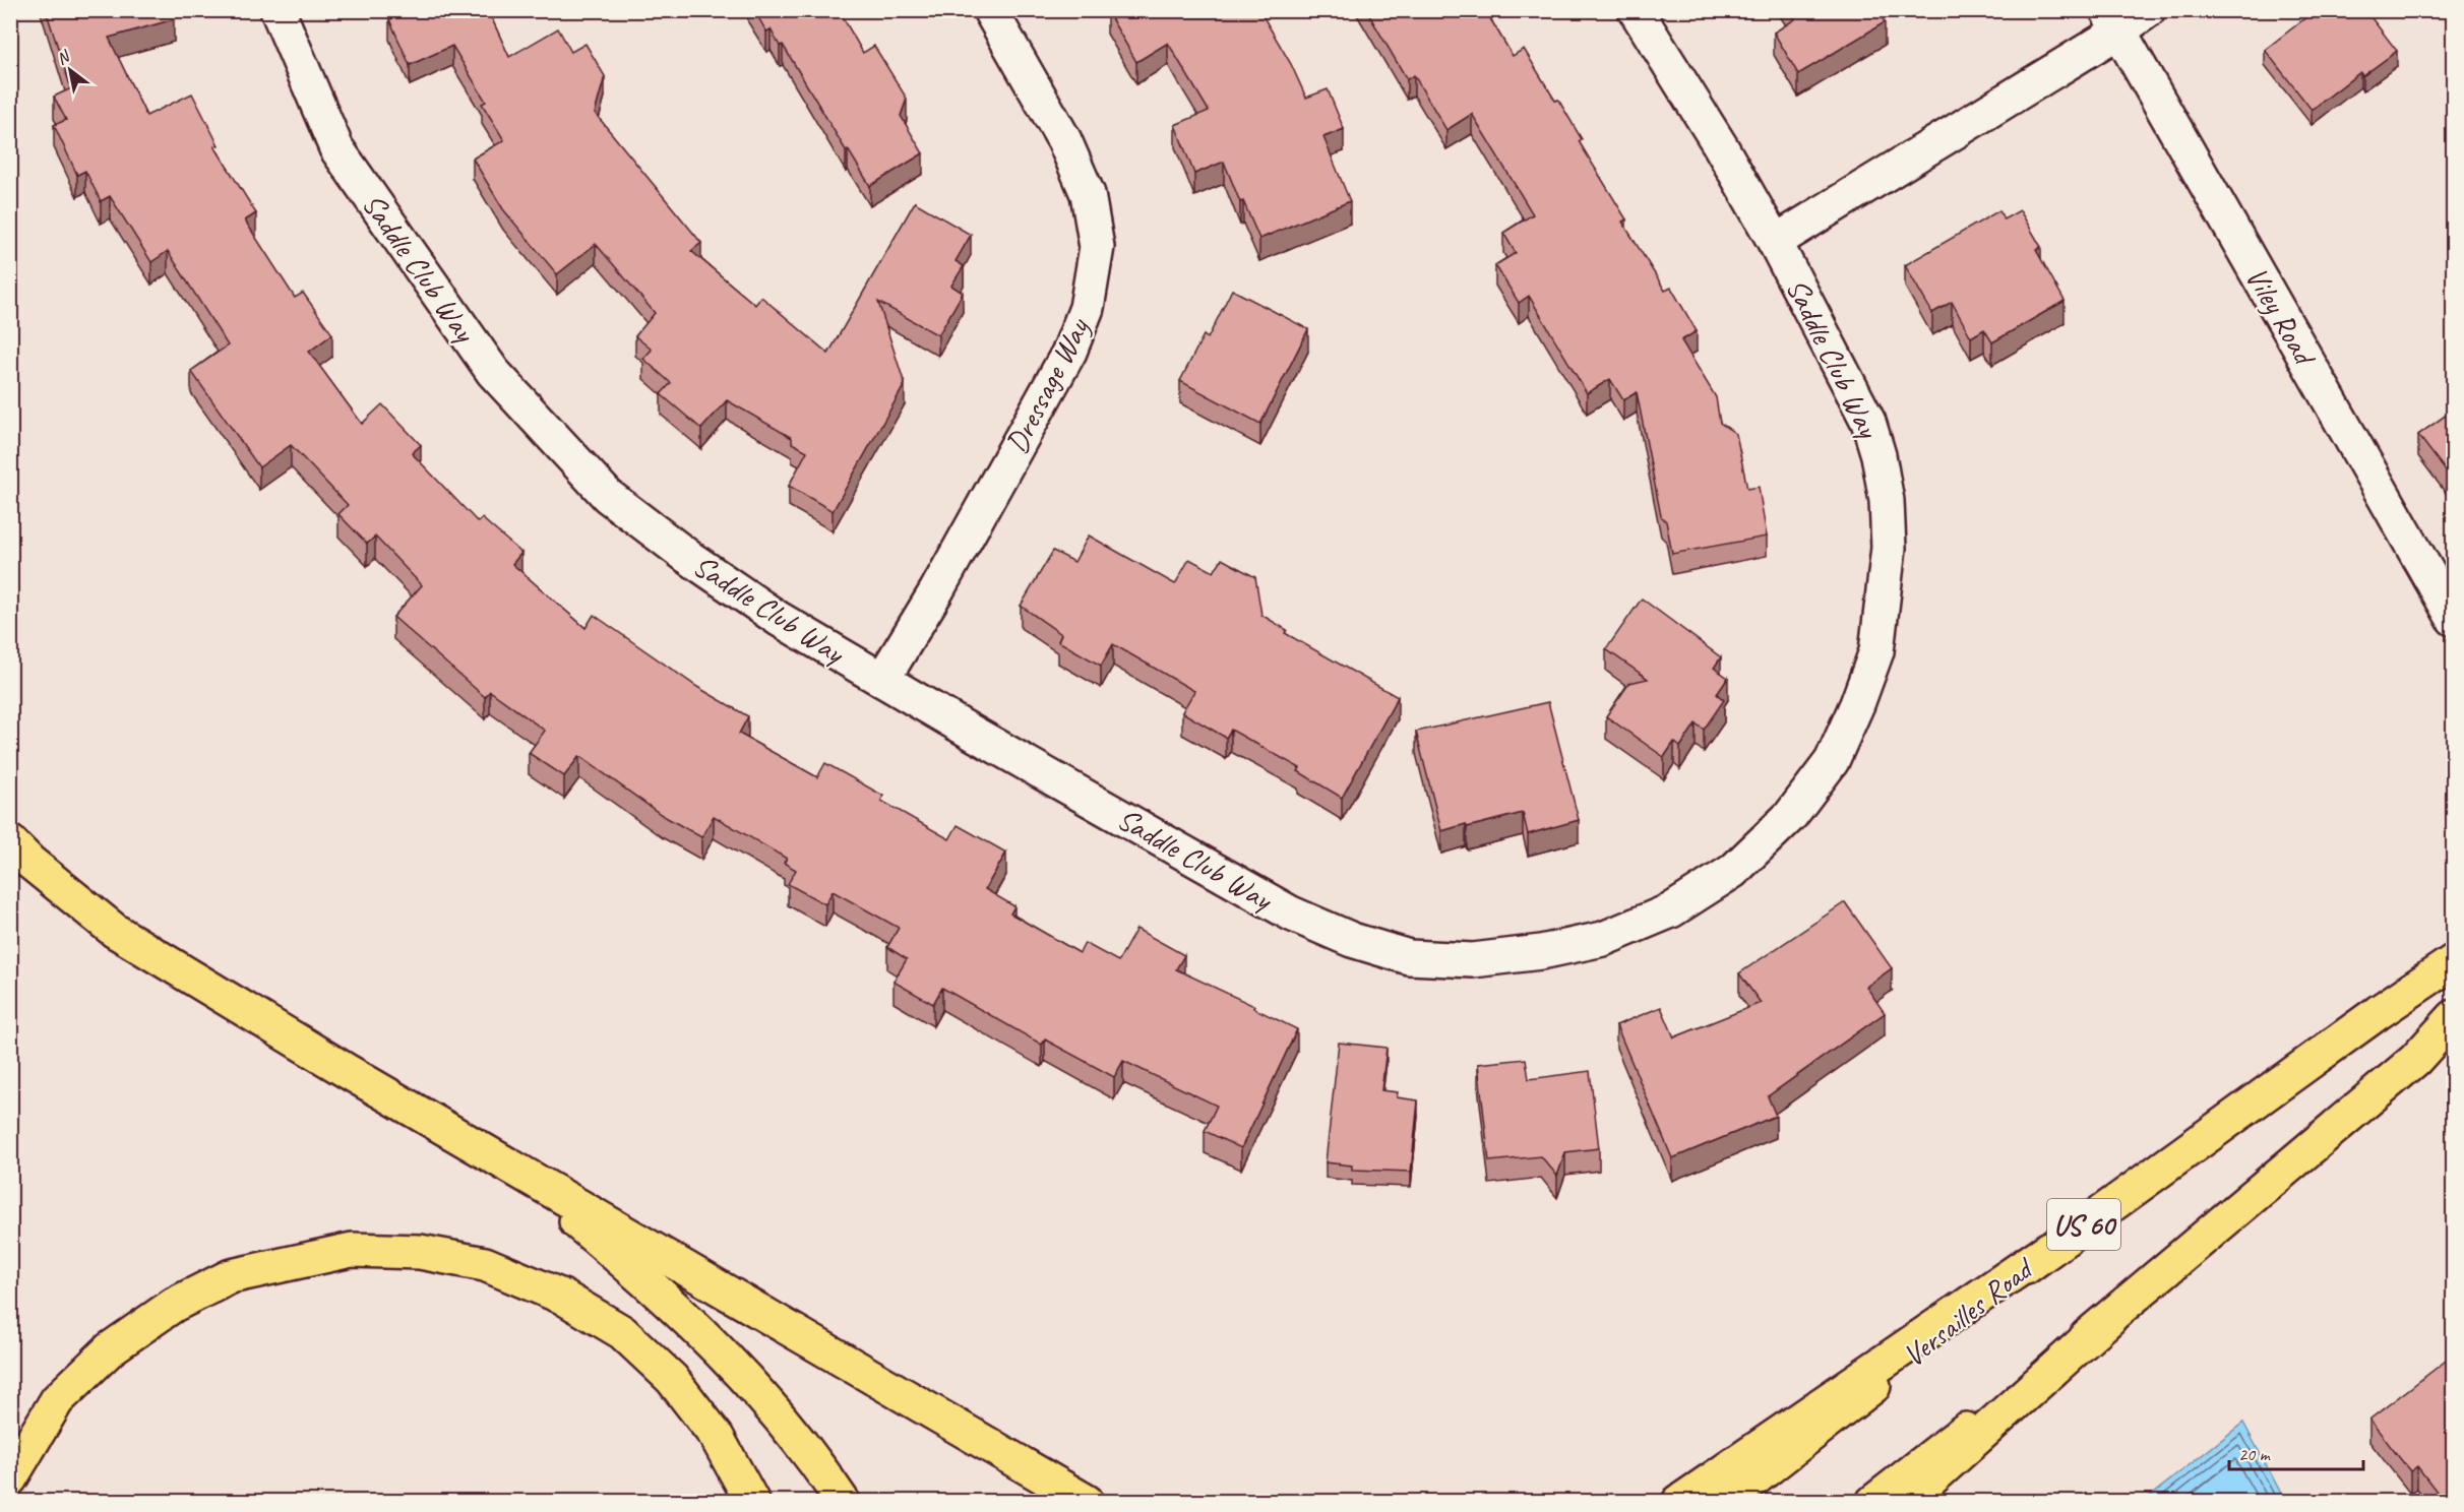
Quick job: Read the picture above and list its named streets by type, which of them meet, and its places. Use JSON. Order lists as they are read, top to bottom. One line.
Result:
{"streets":{"main road":["US 60","Versailles Road"],"street":["Saddle Club Way","Viley Road","Dressage Way"]},"crossings":[["Saddle Club Way","Viley Road"],["Saddle Club Way","Dressage Way"]],"scale_bar":"20 m","north":"top left"}
